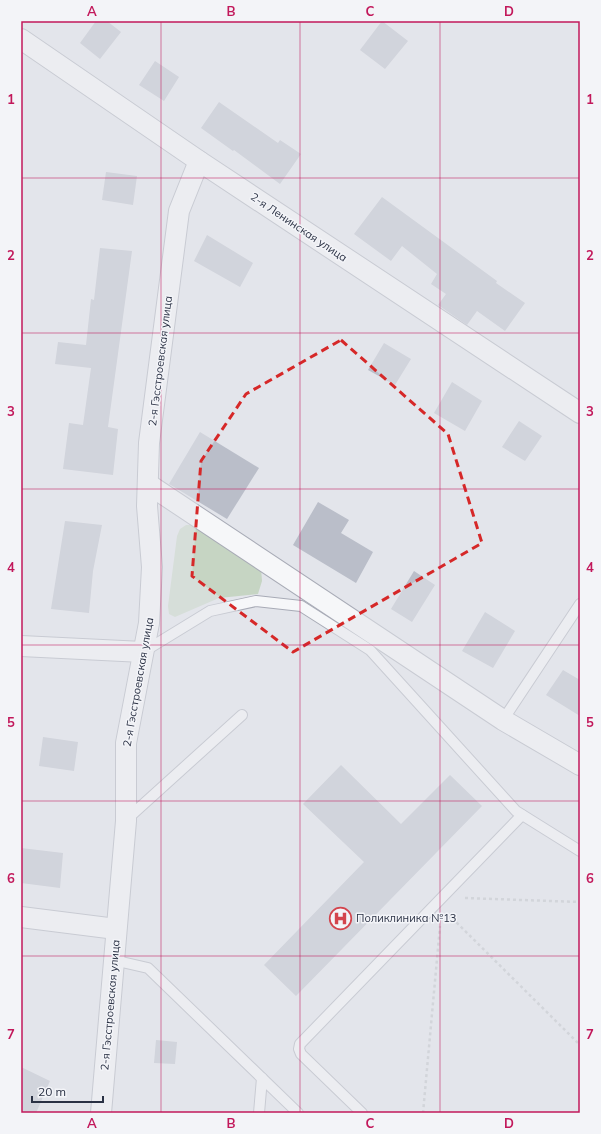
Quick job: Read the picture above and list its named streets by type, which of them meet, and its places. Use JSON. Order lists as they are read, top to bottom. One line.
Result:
{"streets":{"street":["2-я Ленинская улица","2-я Гэсстроевская улица"]},"crossings":[["2-я Ленинская улица","2-я Гэсстроевская улица"]],"places":{"hospital":["Поликлиника №13"]},"scale_bar":"20 m","grid":{"columns":["A","B","C","D"],"rows":["1","2","3","4","5","6","7"]}}
